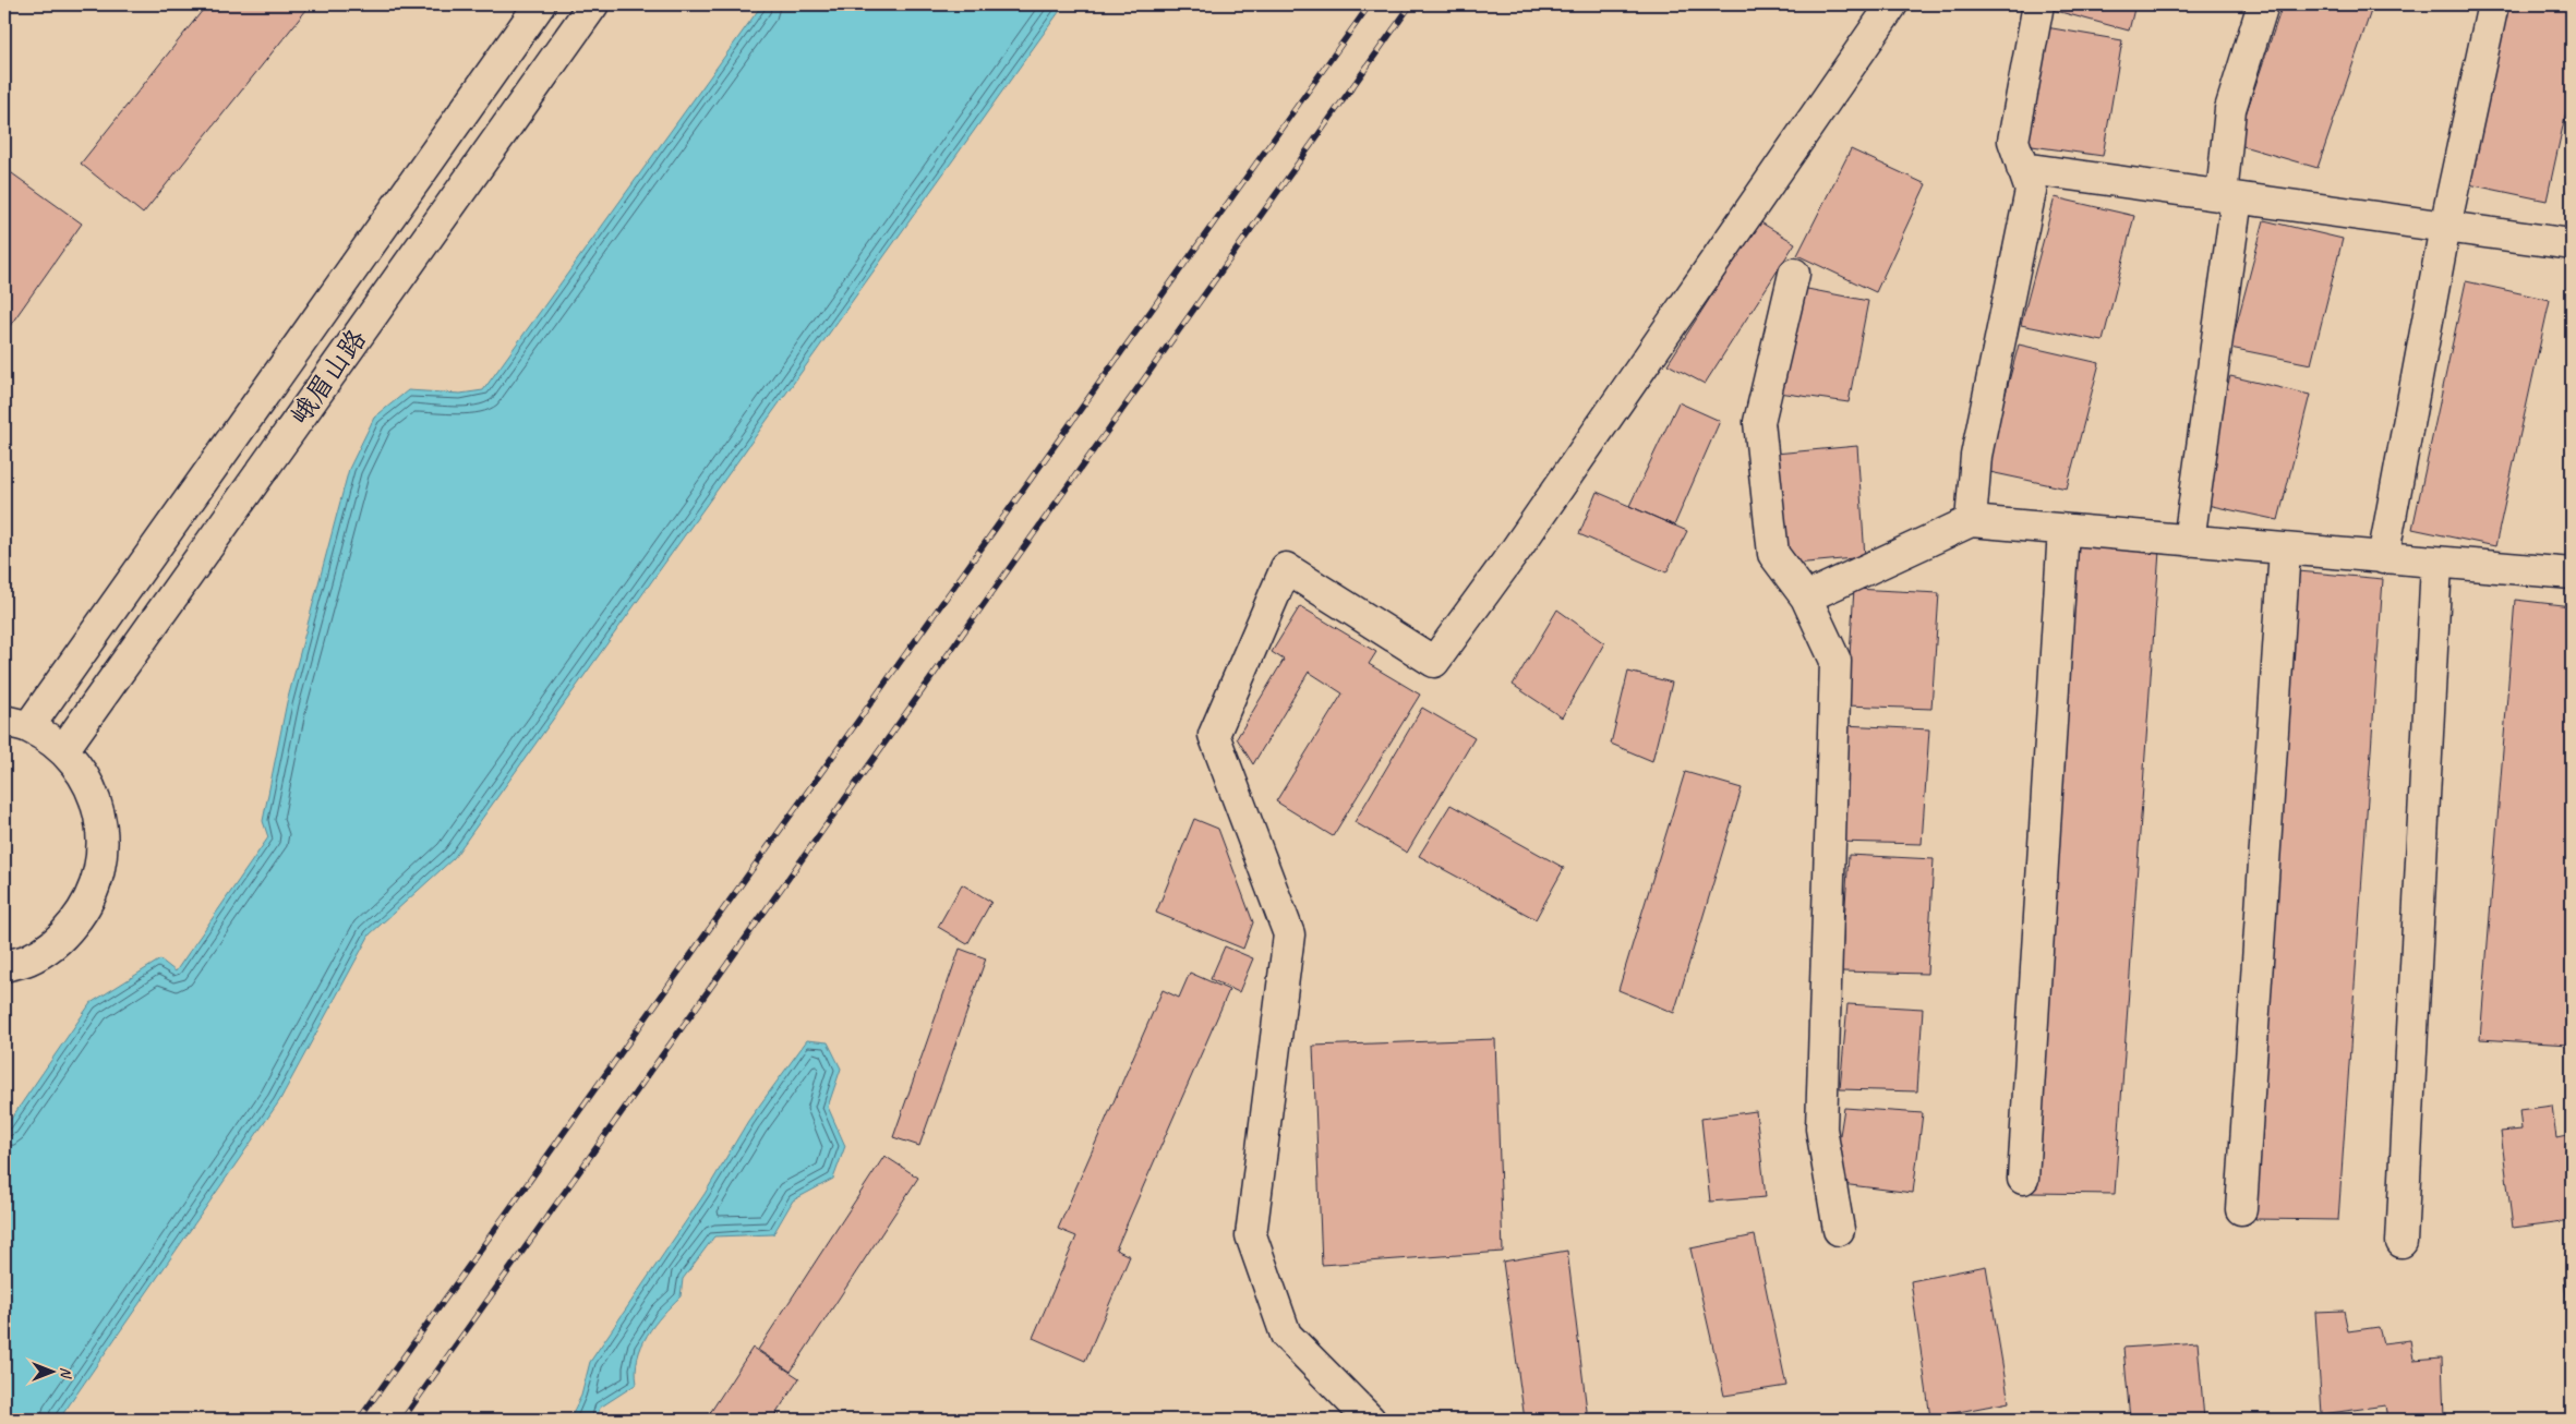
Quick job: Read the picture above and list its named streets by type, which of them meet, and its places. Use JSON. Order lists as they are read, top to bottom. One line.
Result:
{"streets":{"street":["峨眉山路"]},"north":"right"}
